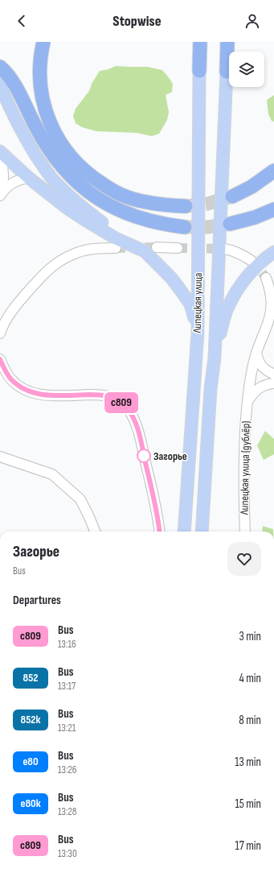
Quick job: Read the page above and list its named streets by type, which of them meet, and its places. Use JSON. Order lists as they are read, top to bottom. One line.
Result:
{"streets":{"main road":["Липецкая улица"],"street":["Липецкая улица (дублёр)"]},"places":["Загорье"],"lines":["bus line с809"],"page":{"header":"Stopwise","on_map":"с809","heading":[["Загорье","Bus"],"Departures"],"list":[{"mark":"с809","name":"Bus","note":"13:16","value":"3 min"},{"mark":"852","name":"Bus","note":"13:17","value":"4 min"},{"mark":"852к","name":"Bus","note":"13:21","value":"8 min"},{"mark":"е80","name":"Bus","note":"13:26","value":"13 min"},{"mark":"е80к","name":"Bus","note":"13:28","value":"15 min"},{"mark":"с809","name":"Bus","note":"13:30","value":"17 min"}]}}
